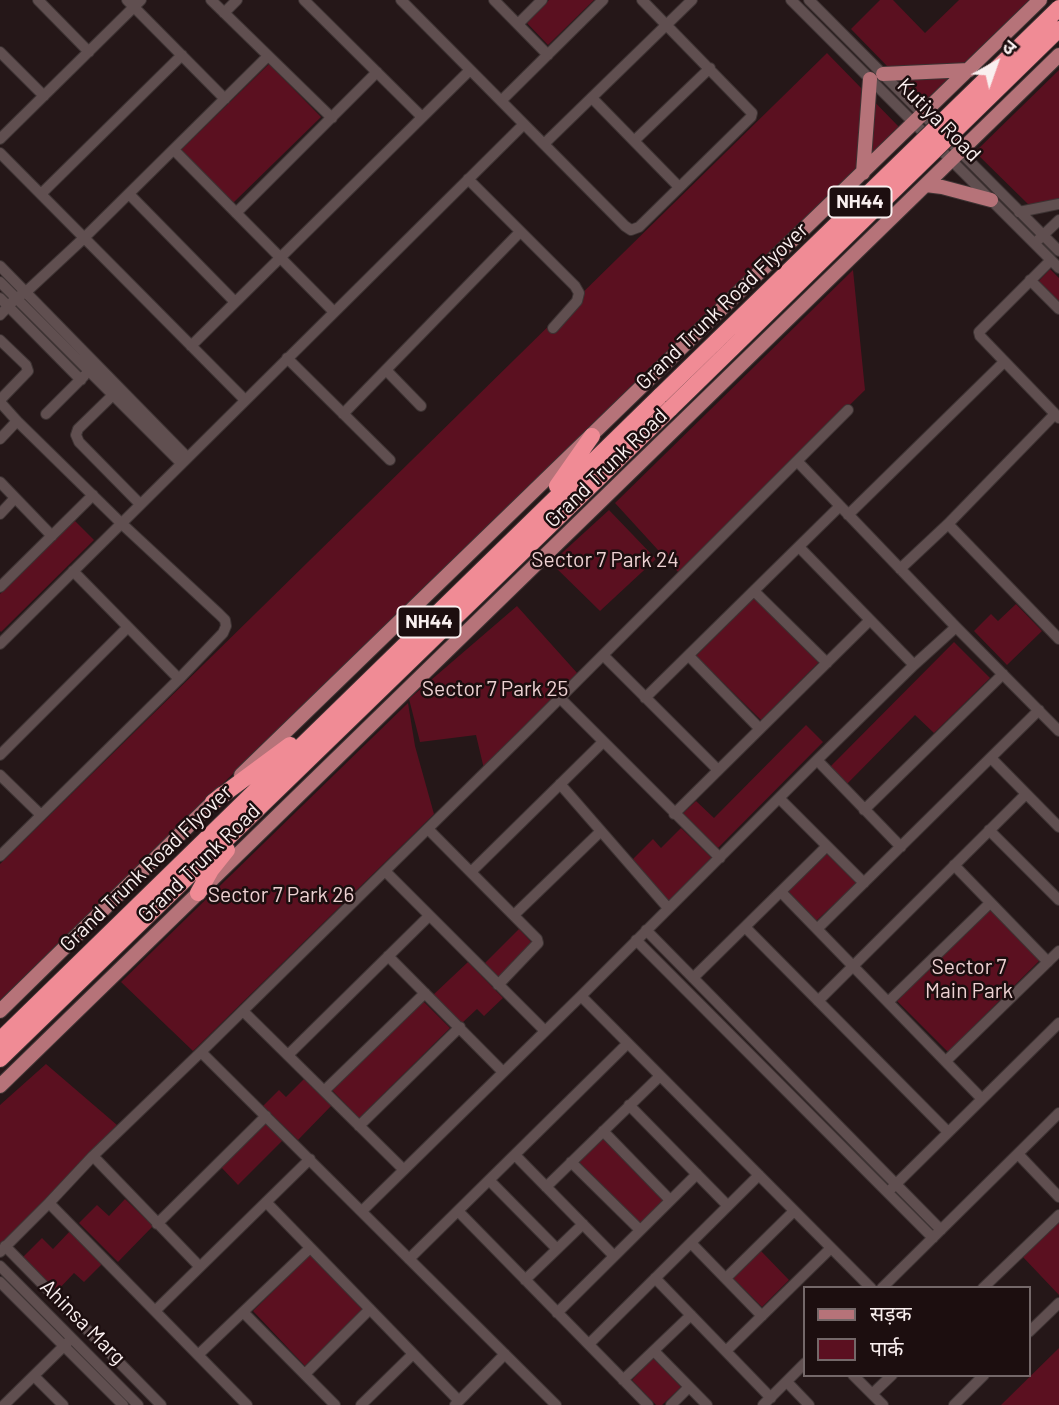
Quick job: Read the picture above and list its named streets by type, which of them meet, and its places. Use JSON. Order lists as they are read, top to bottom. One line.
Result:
{"streets":{"highway":["NH44","Grand Trunk Road Flyover","Grand Trunk Road"],"street":["Kutiya Road","Ahinsa Marg"]},"crossings":[["Kutiya Road","Grand Trunk Road"],["Grand Trunk Road Flyover","Grand Trunk Road"]],"parks":["Sector 7 Park 24","Sector 7 Park 25","Sector 7 Park 26","Sector 7 Main Park"],"legend":["सड़क","पार्क"],"north":"top right"}
